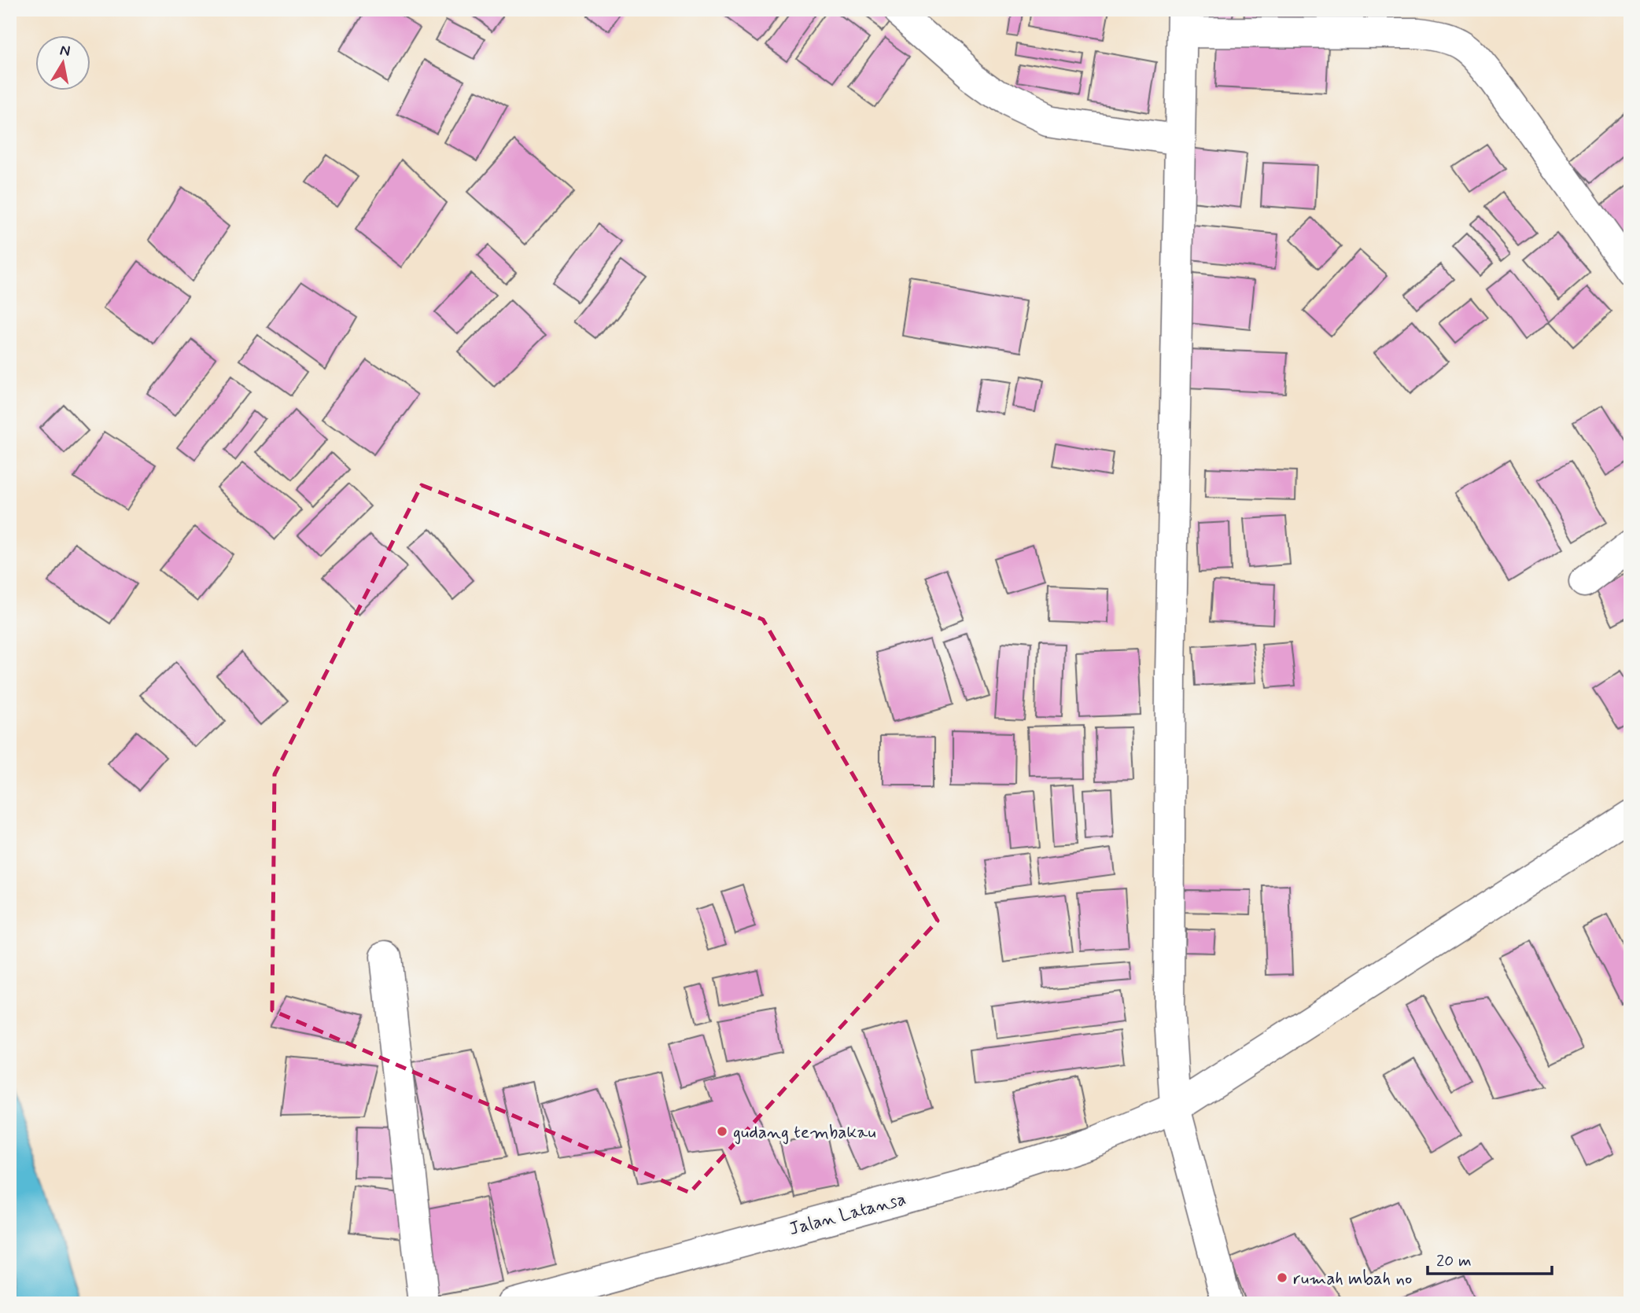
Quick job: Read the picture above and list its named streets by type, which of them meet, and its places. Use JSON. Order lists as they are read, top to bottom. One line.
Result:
{"streets":{"street":["Jalan Latansa"]},"places":["gudang tembakau","rumah mbah no"],"scale_bar":"20 m","north":"top"}
